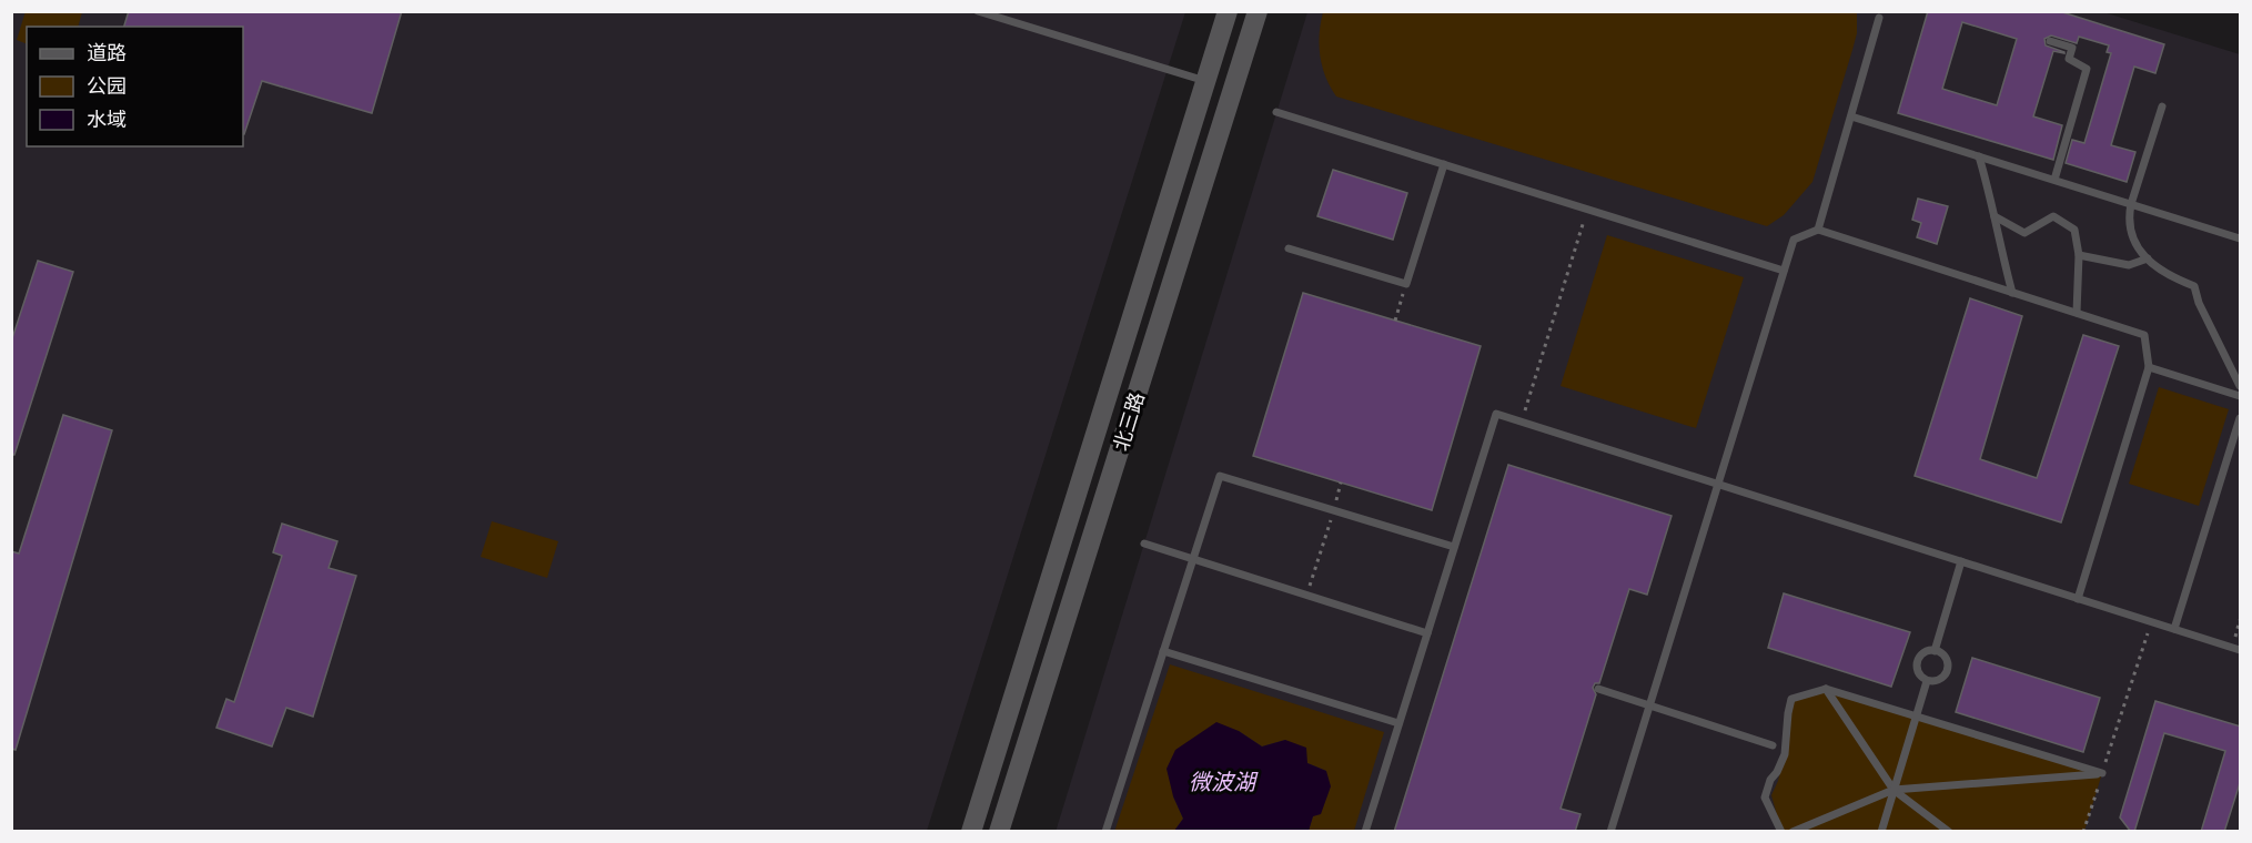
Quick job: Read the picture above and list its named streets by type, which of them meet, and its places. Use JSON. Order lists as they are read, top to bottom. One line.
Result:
{"streets":{"main road":["北三路"]},"water":["微波湖"],"legend":["道路","公园","水域"]}
